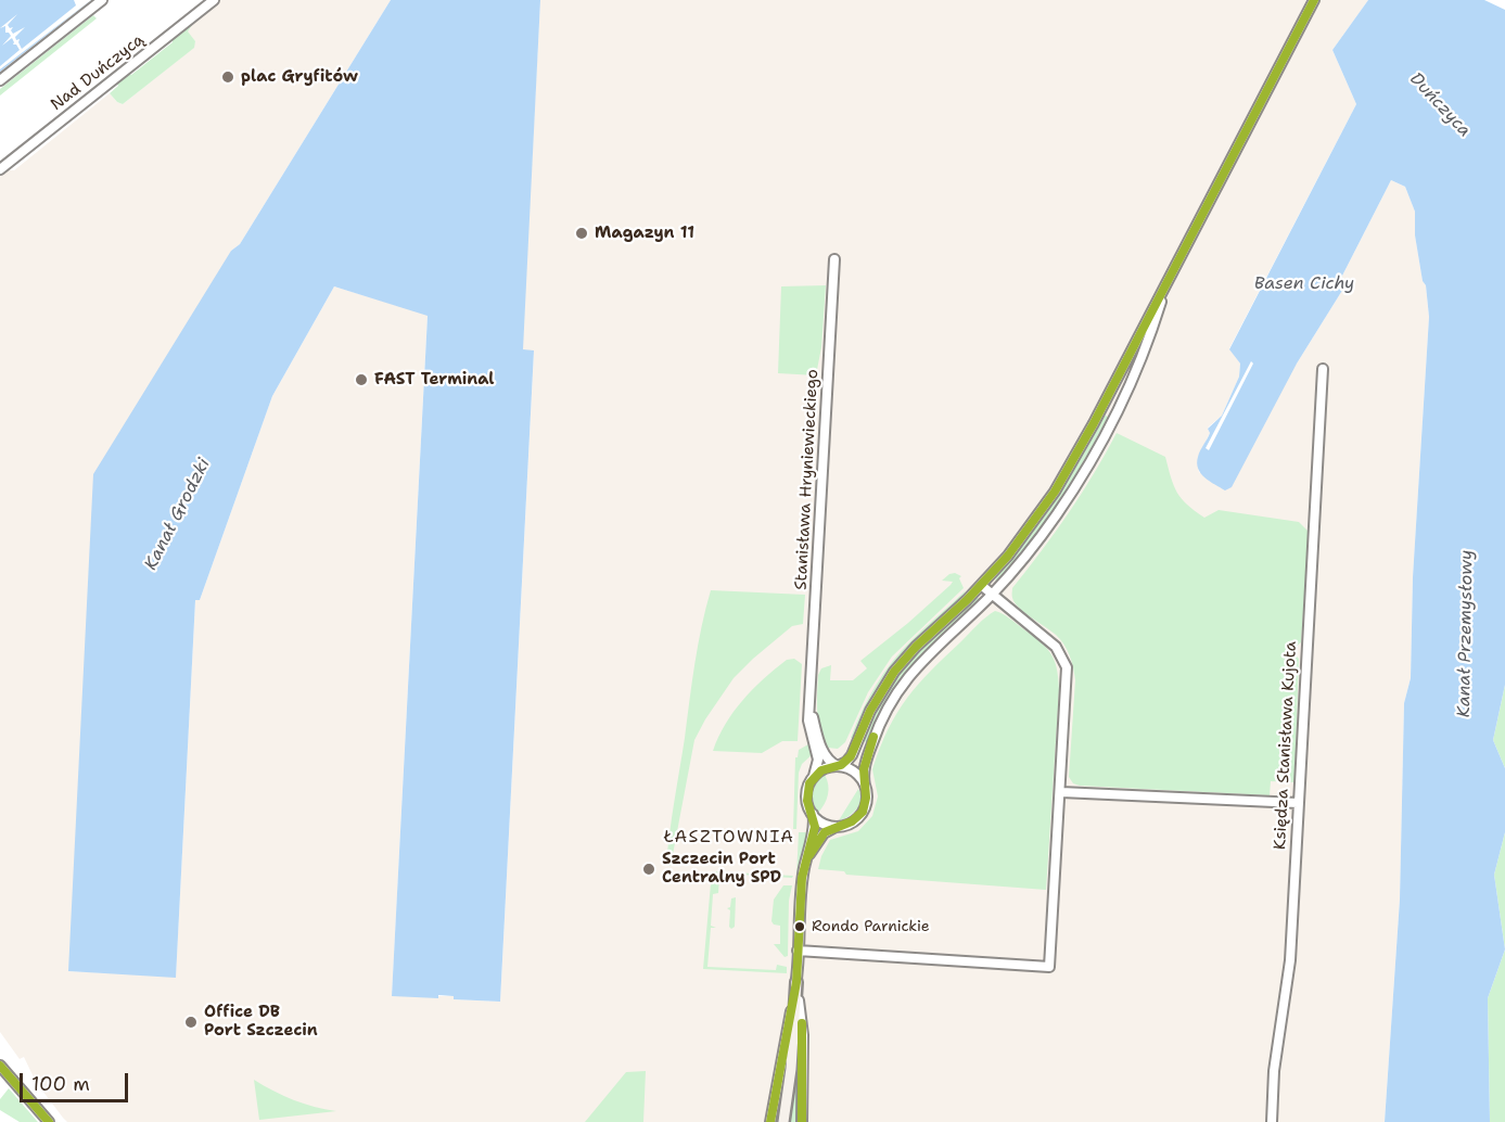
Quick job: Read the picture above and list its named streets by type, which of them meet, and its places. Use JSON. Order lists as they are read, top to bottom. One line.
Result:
{"streets":{"street":["Nad Duńczycą","Stanisława Hryniewieckiego","Księdza Stanisława Kujota"]},"districts":["ŁASZTOWNIA"],"water":["Duńczyca","Basen Cichy","Kanał Grodzki","Kanał Przemysłowy"],"places":["plac Gryfitów","Magazyn 11","FAST Terminal","Szczecin Port Centralny SPD","Rondo Parnickie","Office DB Port Szczecin"],"scale_bar":"100 m"}
